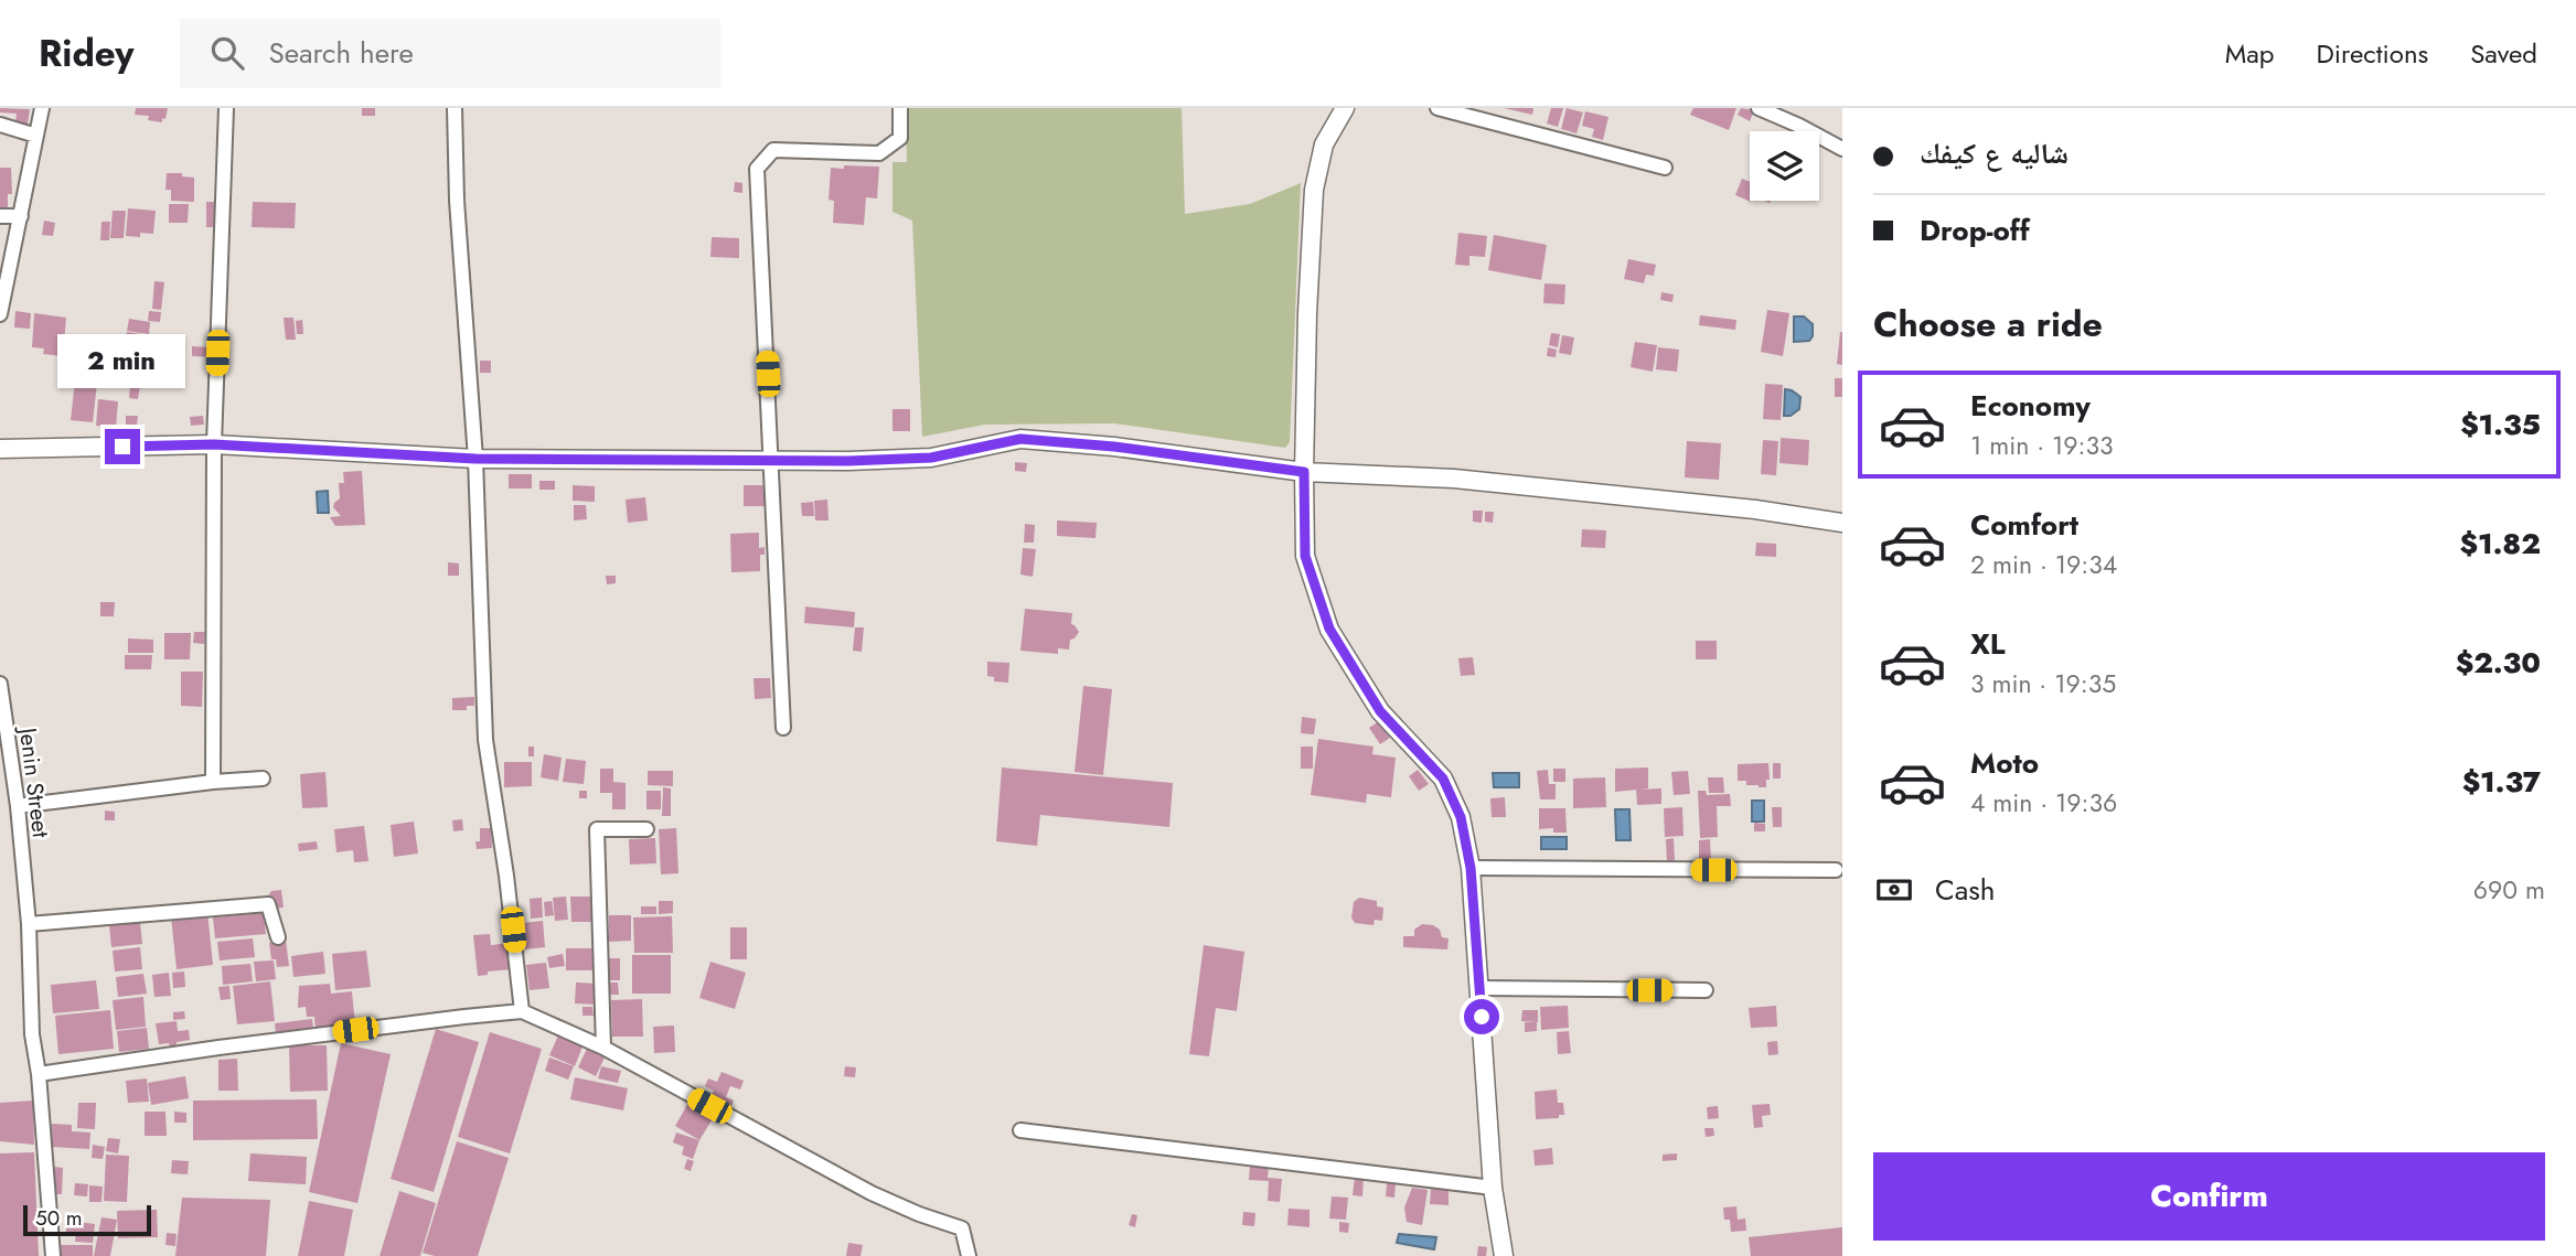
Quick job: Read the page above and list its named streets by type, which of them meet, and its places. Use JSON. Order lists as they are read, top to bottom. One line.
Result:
{"streets":{"street":["Jenin Street"]},"scale_bar":"50 m","page":{"header":"Ridey","search":"Search here","nav":["Map","Directions","Saved"],"banner":["شاليه ع كيفك","Drop-off"],"heading":"Choose a ride","bubble":"2 min","list":[{"name":"Economy","note":"1 min · 19:33","value":"$1.35"},{"name":"Comfort","note":"2 min · 19:34","value":"$1.82"},{"name":"XL","note":"3 min · 19:35","value":"$2.30"},{"name":"Moto","note":"4 min · 19:36","value":"$1.37"}],"pay":["Cash","690 m"],"buttons":"Confirm","scale":"50 m"}}
